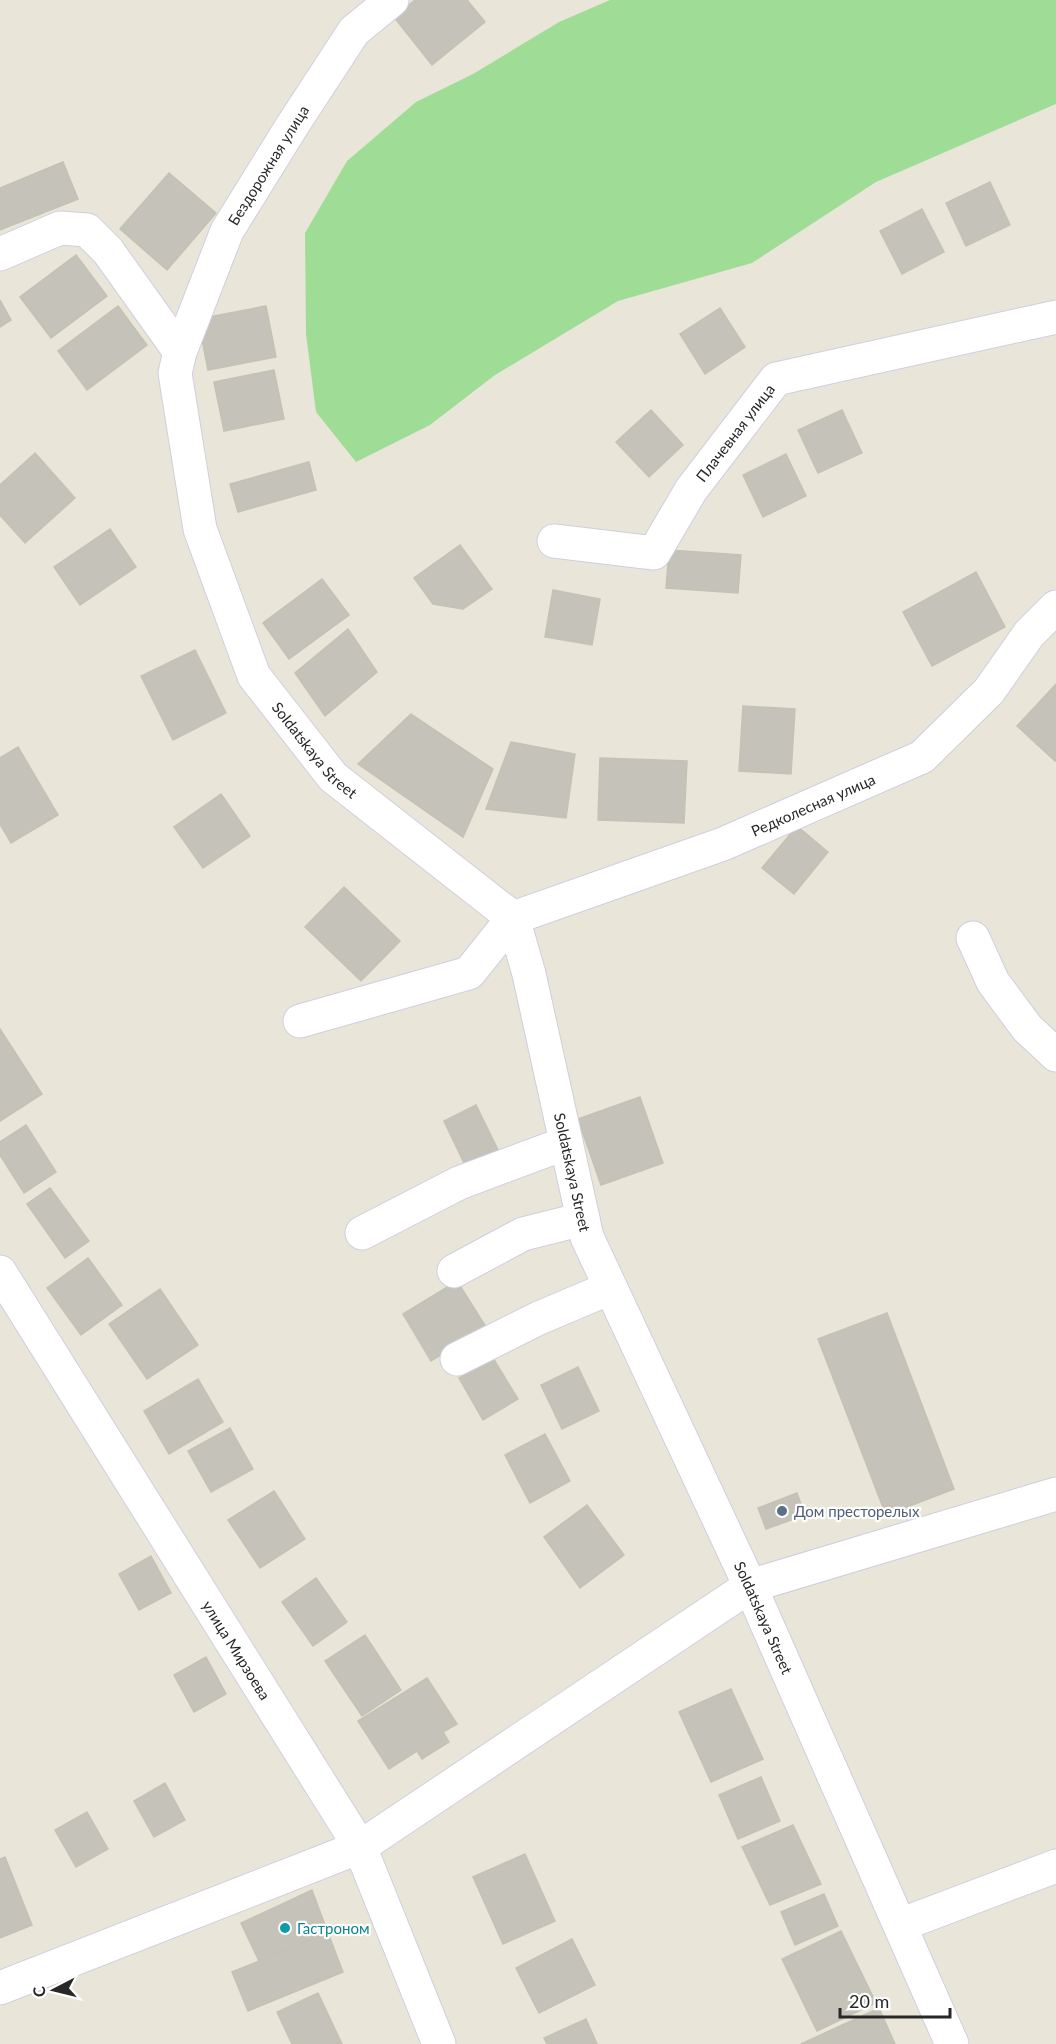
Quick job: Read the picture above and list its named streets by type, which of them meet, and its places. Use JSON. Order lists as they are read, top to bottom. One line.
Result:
{"streets":{"street":["Бездорожная улица","Плачевная улица","Soldatskaya Street","Редколесная улица","улица Мирзоева"]},"crossings":[["Бездорожная улица","Soldatskaya Street"],["Soldatskaya Street","Редколесная улица"]],"places":["Дом престорелых","Гастроном"],"scale_bar":"20 m","north":"left"}
